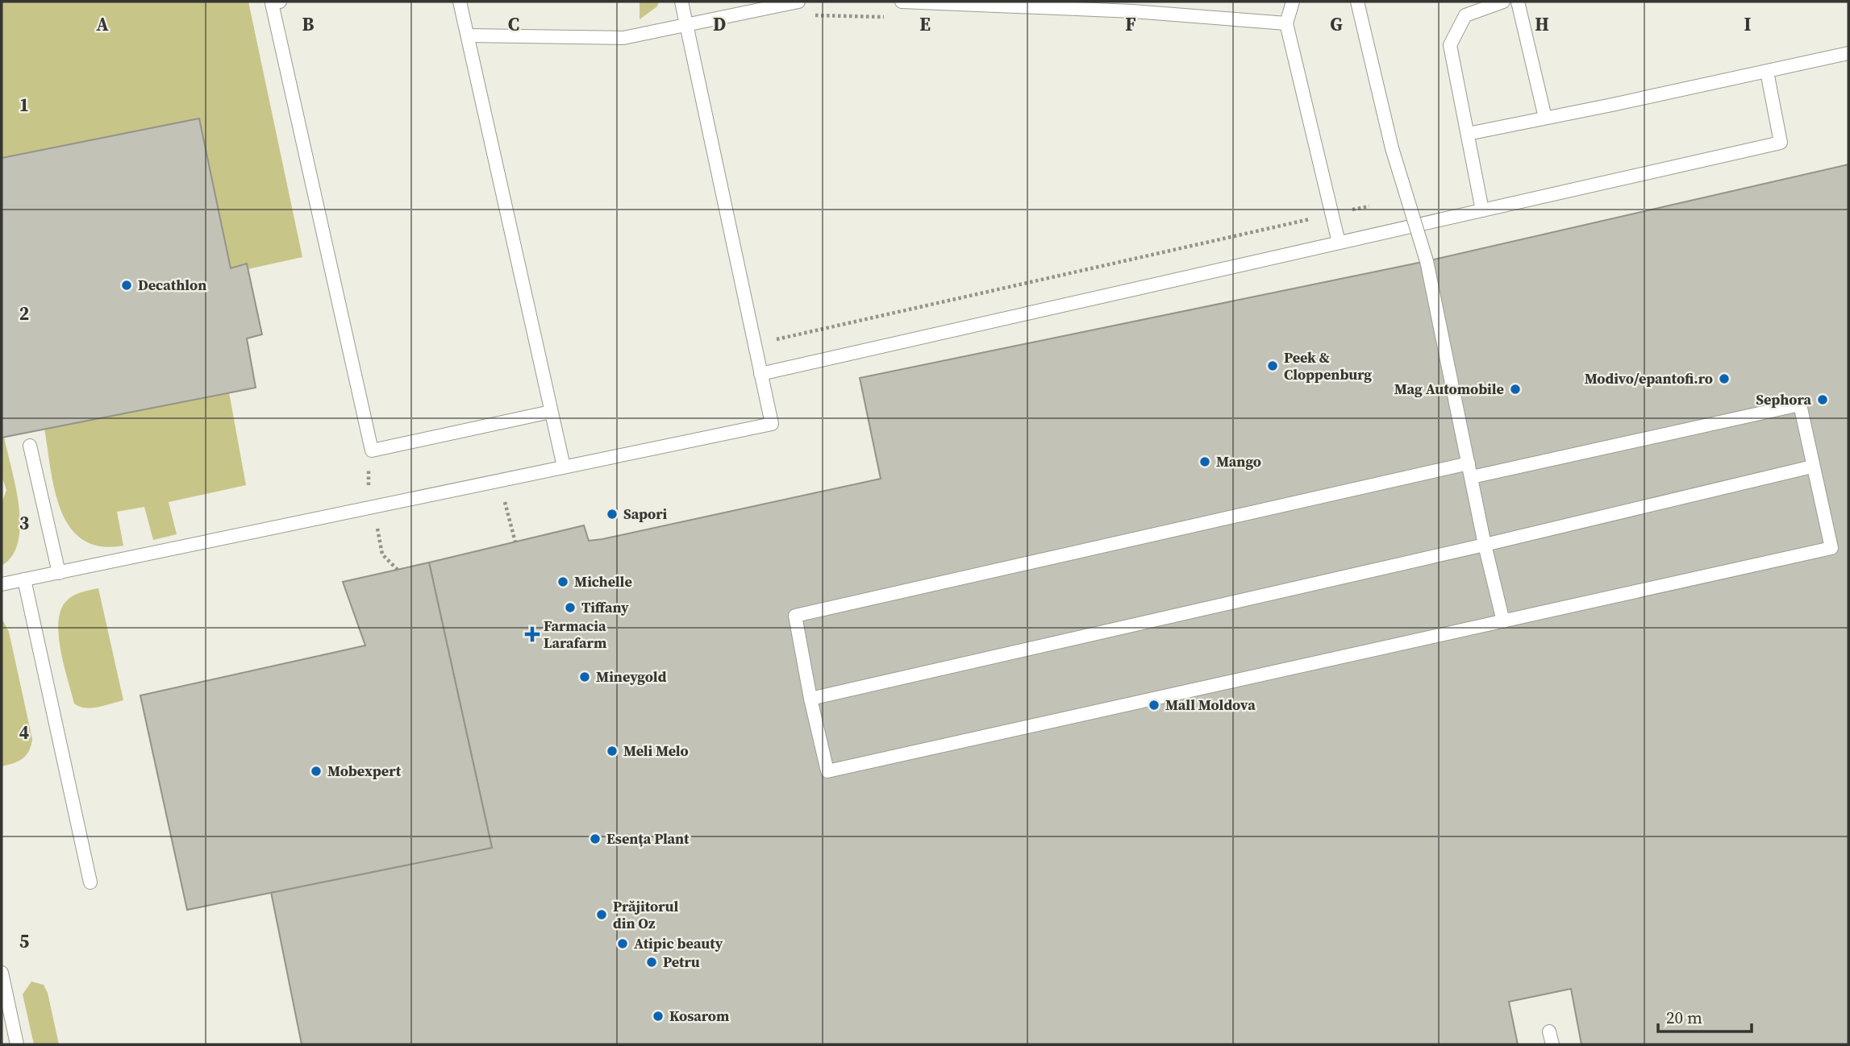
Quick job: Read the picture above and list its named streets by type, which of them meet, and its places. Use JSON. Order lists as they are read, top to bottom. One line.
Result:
{"places":{"other":["Decathlon","Peek & Cloppenburg","Modivo/epantofi.ro","Mag Automobile","Sephora","Mango","Sapori","Michelle","Tiffany","Mineygold","Mall Moldova","Meli Melo","Mobexpert","Esența Plant","Prăjitorul din Oz","Atipic beauty","Petru","Kosarom"],"health":["Farmacia Larafarm"]},"scale_bar":"20 m","grid":{"columns":["A","B","C","D","E","F","G","H","I"],"rows":["1","2","3","4","5"]}}
